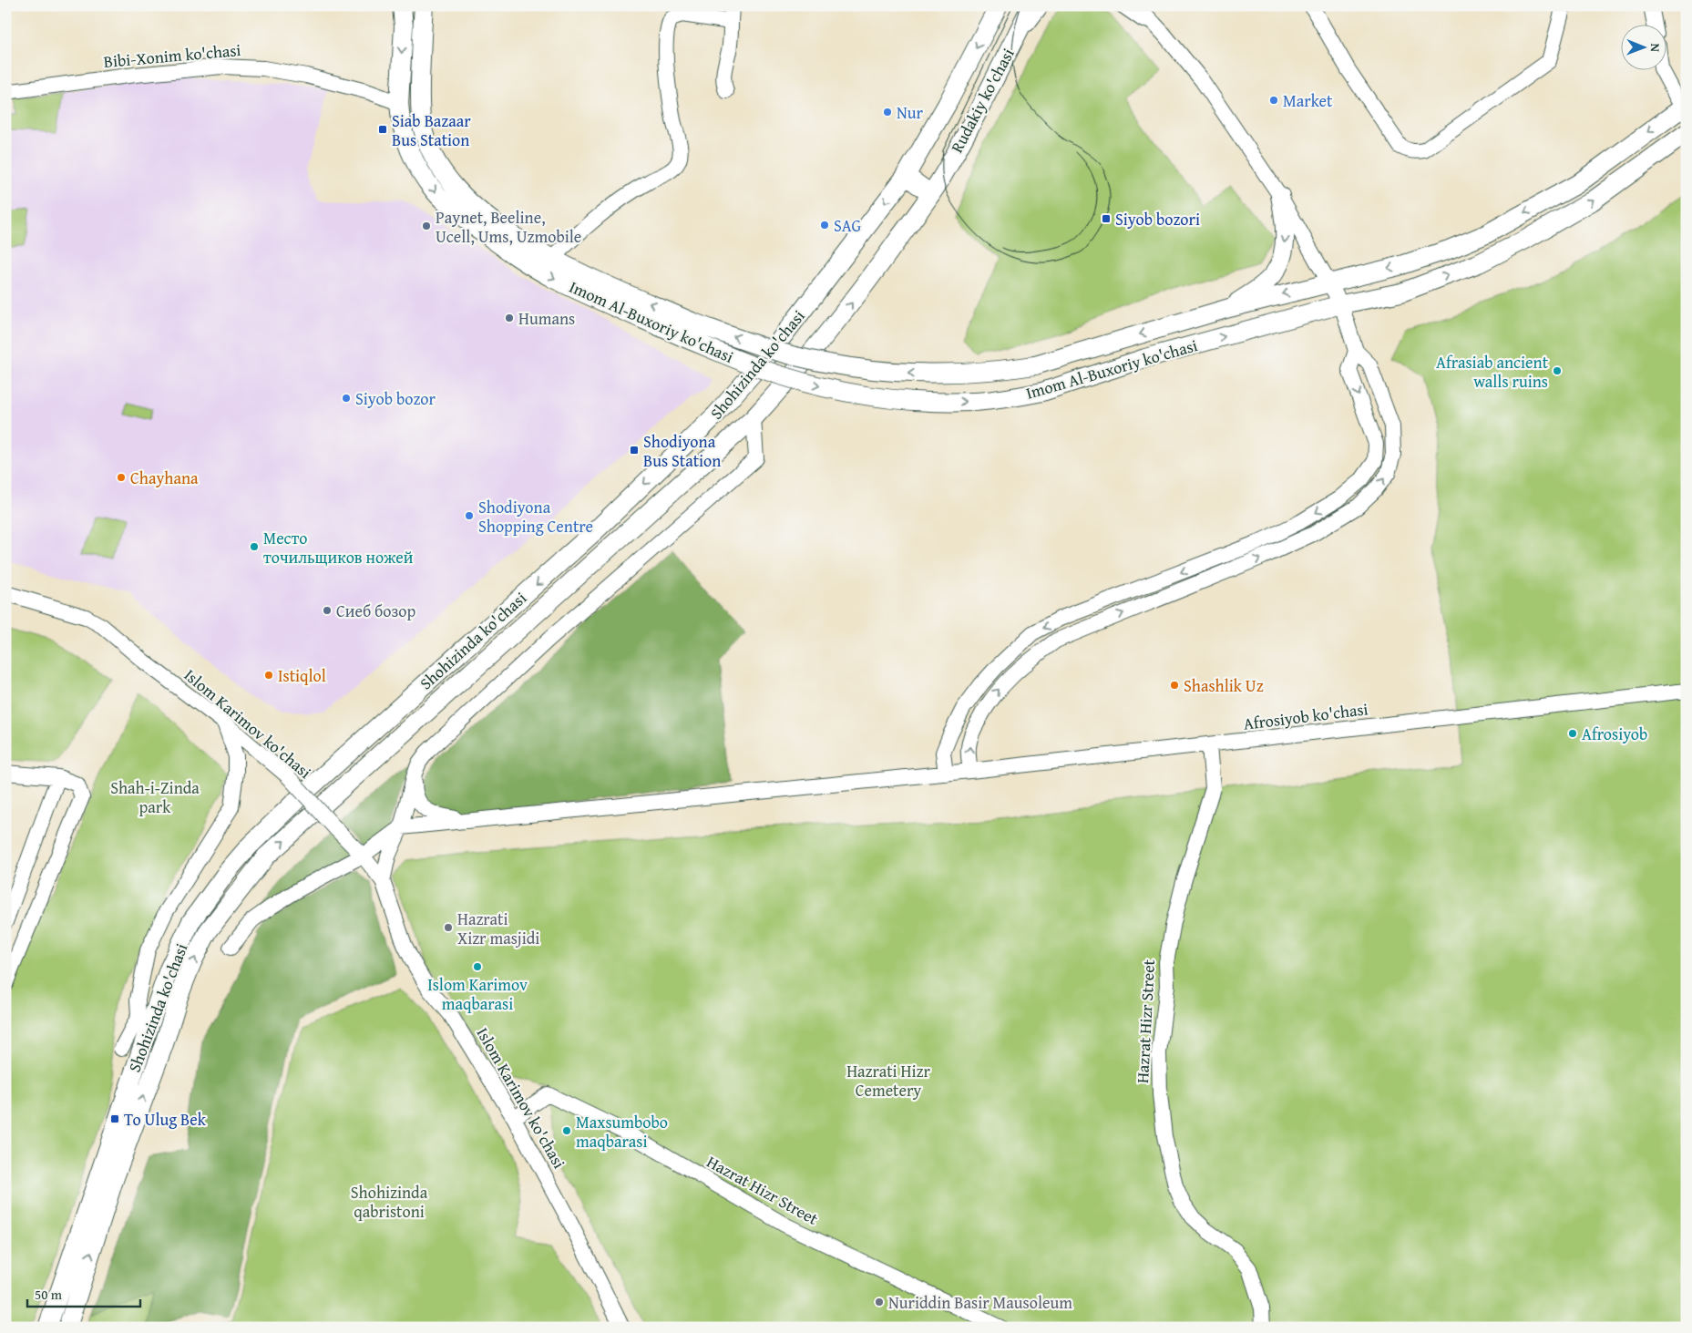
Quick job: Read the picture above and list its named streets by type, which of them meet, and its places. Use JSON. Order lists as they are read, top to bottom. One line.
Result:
{"streets":{"main road":["Rudakiy ko'chasi","Imom Al-Buxoriy ko'chasi","Shohizinda ko'chasi"],"street":["Bibi-Xonim ko'chasi","Afrosiyob ko'chasi","Islom Karimov ko'chasi","Hazrat Hizr Street"]},"crossings":[["Bibi-Xonim ko'chasi","Imom Al-Buxoriy ko'chasi"],["Rudakiy ko'chasi","Shohizinda ko'chasi"],["Afrosiyob ko'chasi","Hazrat Hizr Street"],["Islom Karimov ko'chasi","Hazrat Hizr Street"]],"parks":["Shah-i-Zinda park","Hazrati Hizr Cemetery","Shohizinda qabristoni"],"places":{"other":["Market","Nur","SAG","Paynet, Beeline, Ucell, Ums, Uzmobile","Humans","Afrasiab ancient walls ruins","Siyob bozor","Chayhana","Shodiyona Shopping Centre","Место точильщиков ножей","Сиеб бозор","Istiqlol","Shashlik Uz","Afrosiyob","Hazrati Xizr masjidi","Islom Karimov maqbarasi","Maxsumbobo maqbarasi","Nuriddin Basir Mausoleum"],"transit":["Siab Bazaar Bus Station","Siyob bozori","Shodiyona Bus Station","To Ulug Bek"]},"scale_bar":"50 m","north":"right"}
